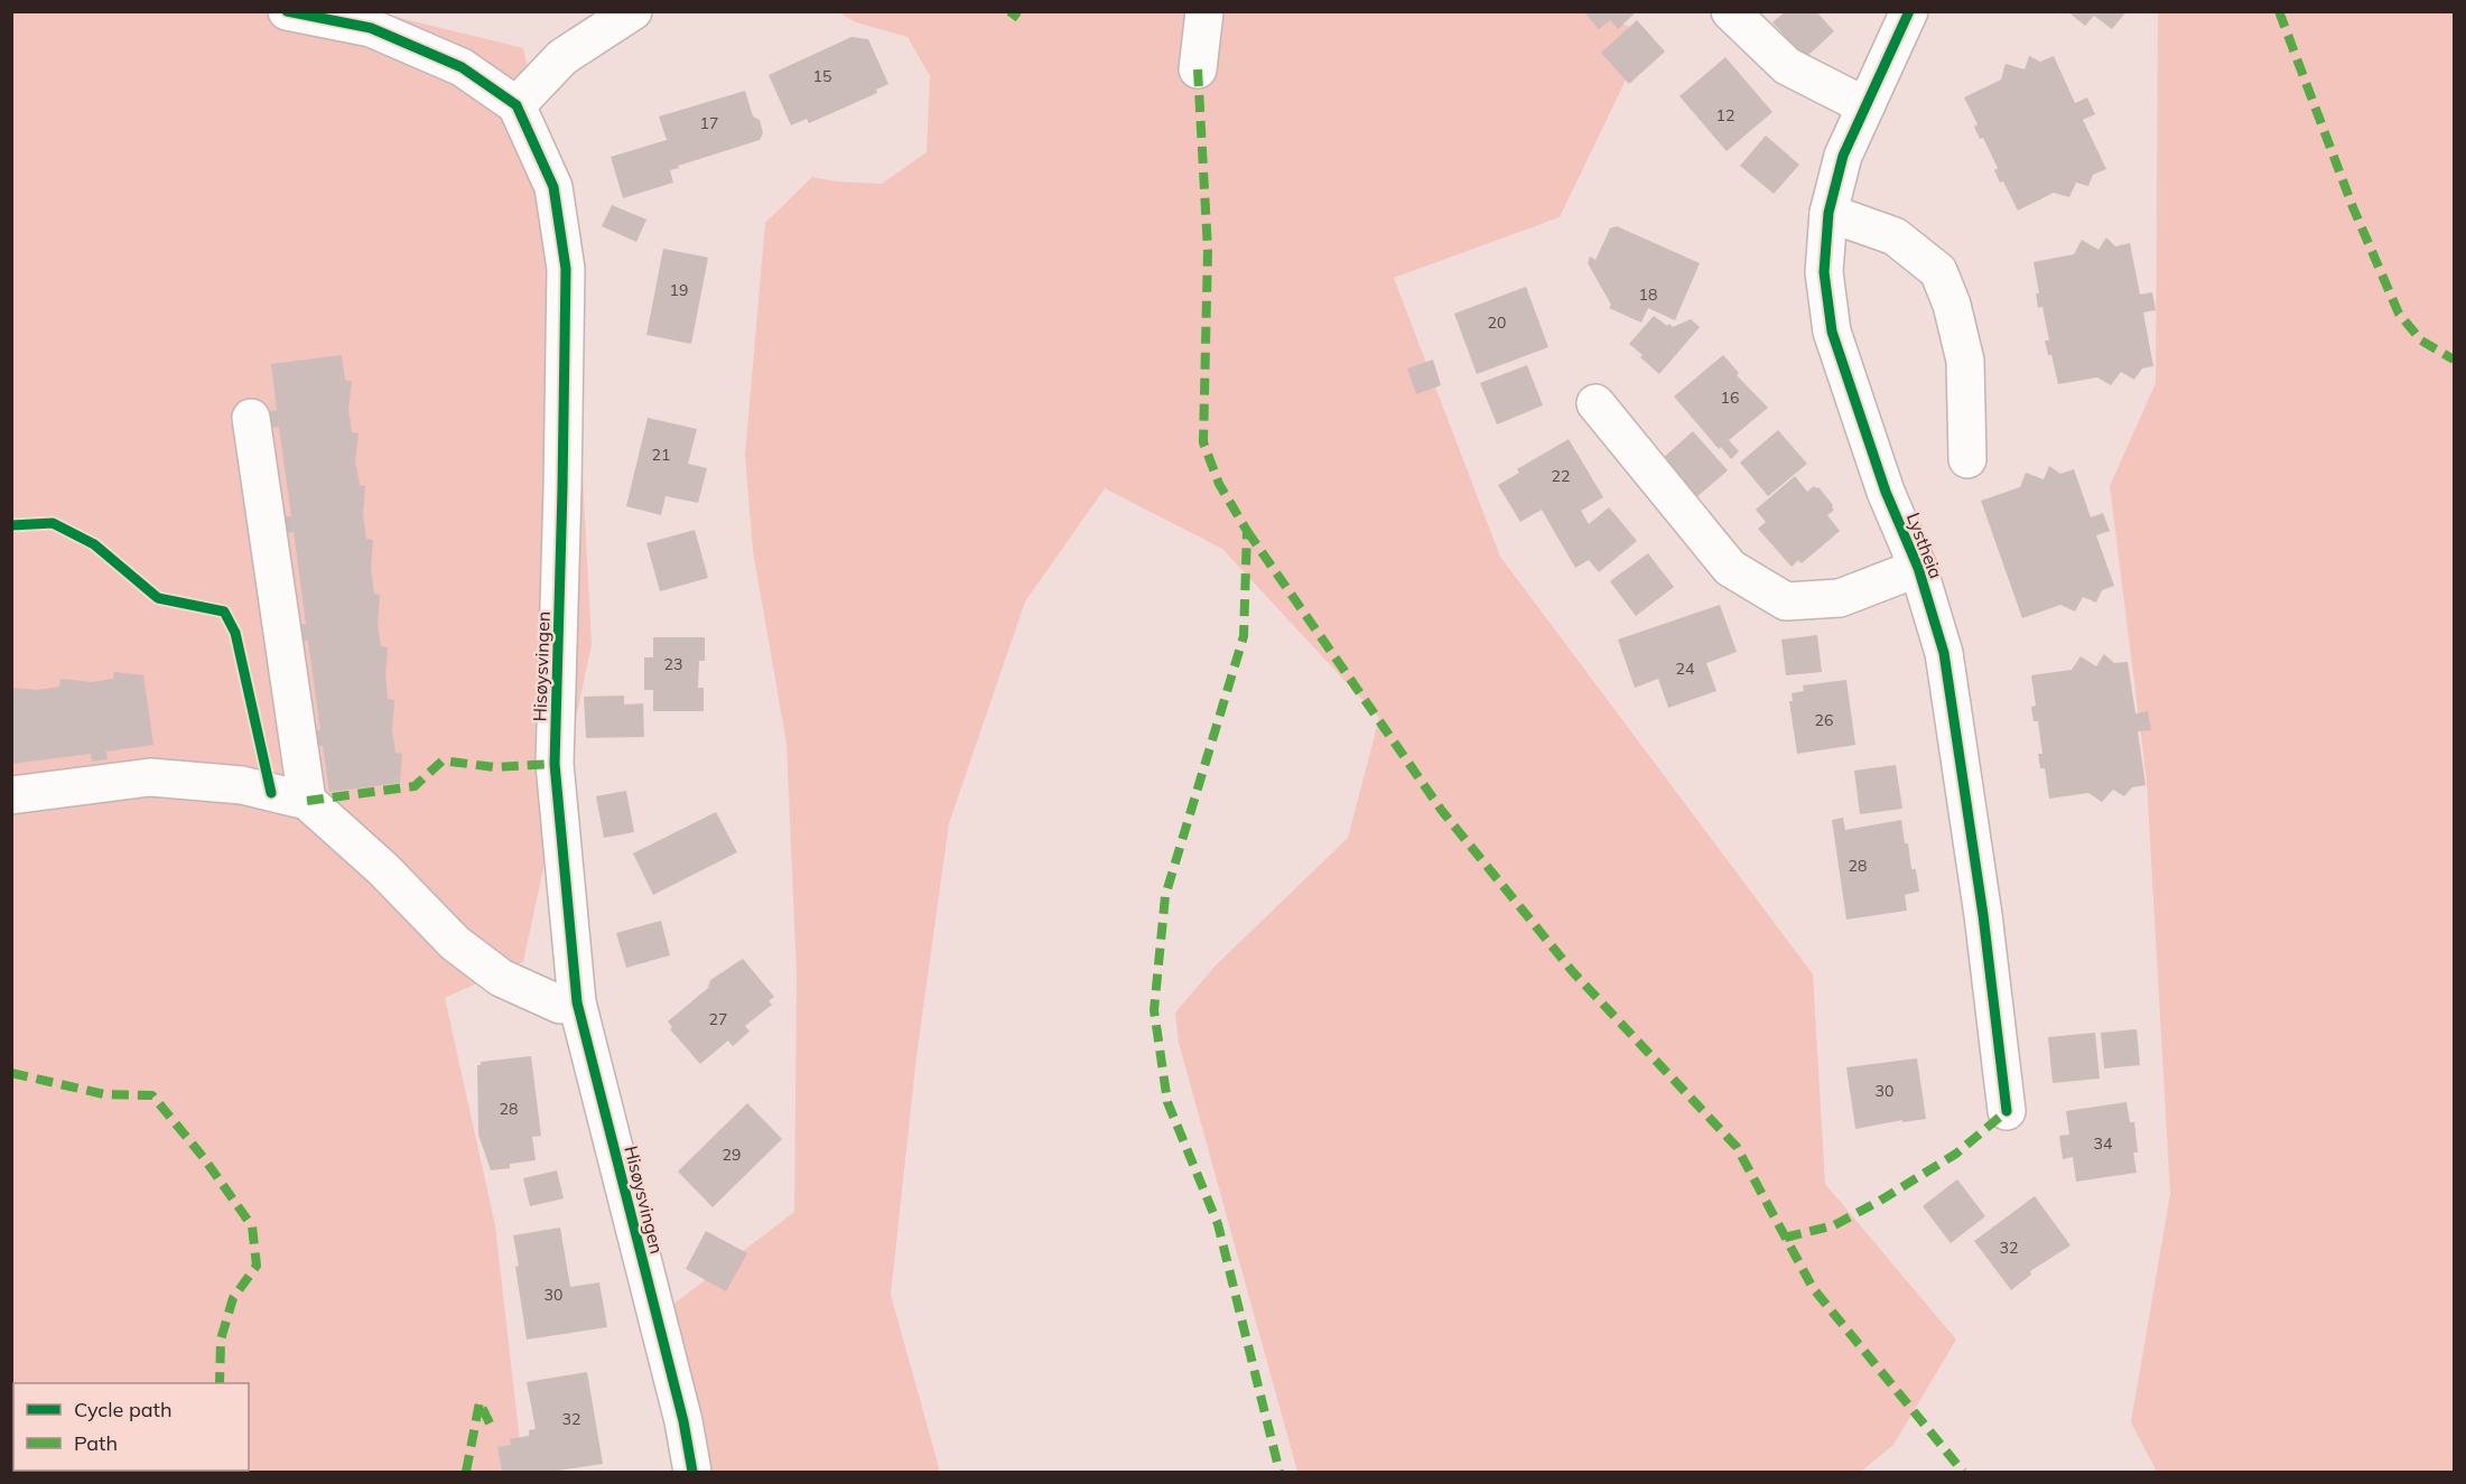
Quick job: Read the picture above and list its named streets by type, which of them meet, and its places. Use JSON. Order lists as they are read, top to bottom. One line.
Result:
{"streets":{"street":["Lystheia","Hisøysvingen"]},"house_numbers":["15","12","17","19","18","20","16","21","22","23","24","26","28","27","30","28","34","29","32","30","32"],"legend":["Cycle path","Path"]}
